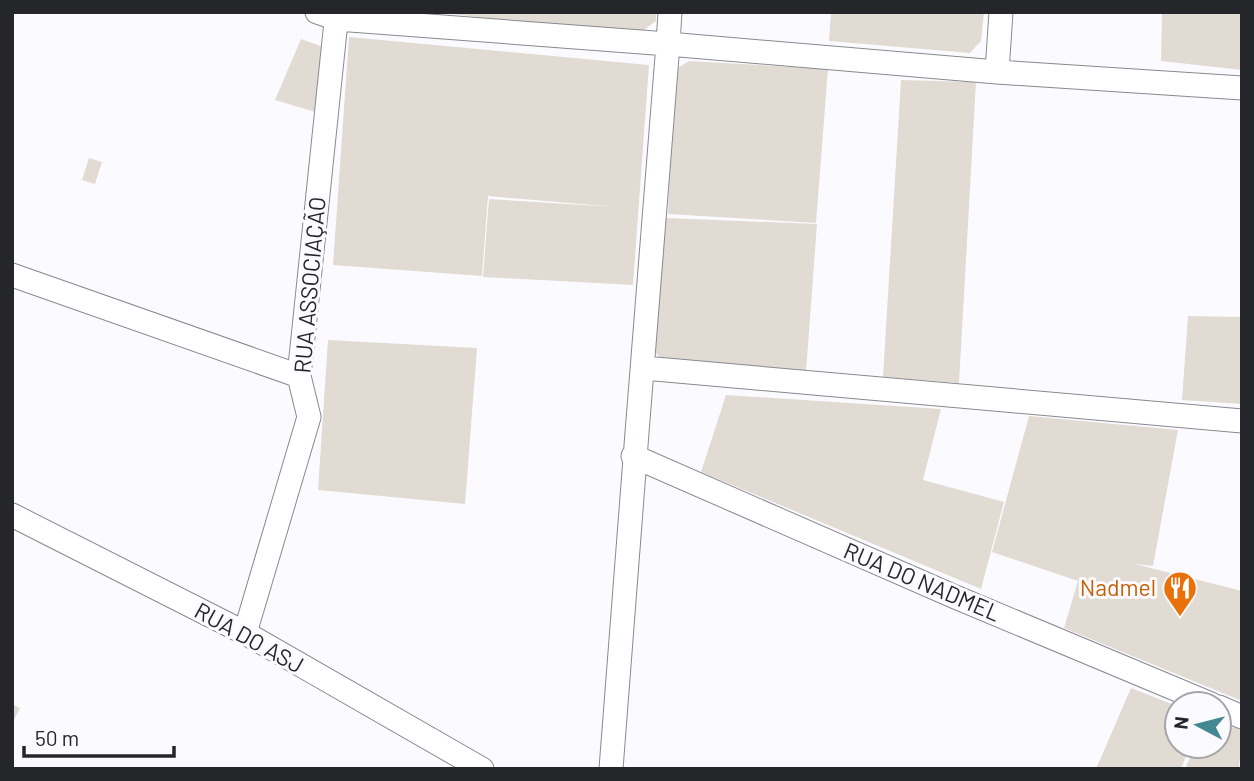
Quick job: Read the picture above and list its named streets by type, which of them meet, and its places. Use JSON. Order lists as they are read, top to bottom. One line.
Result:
{"streets":{"street":["RUA ASSOCIAÇÃO","RUA DO NADMEL","RUA DO ASJ"]},"crossings":[["RUA ASSOCIAÇÃO","RUA DO ASJ"]],"places":{"restaurant":["Nadmel"]},"scale_bar":"50 m","north":"left"}
